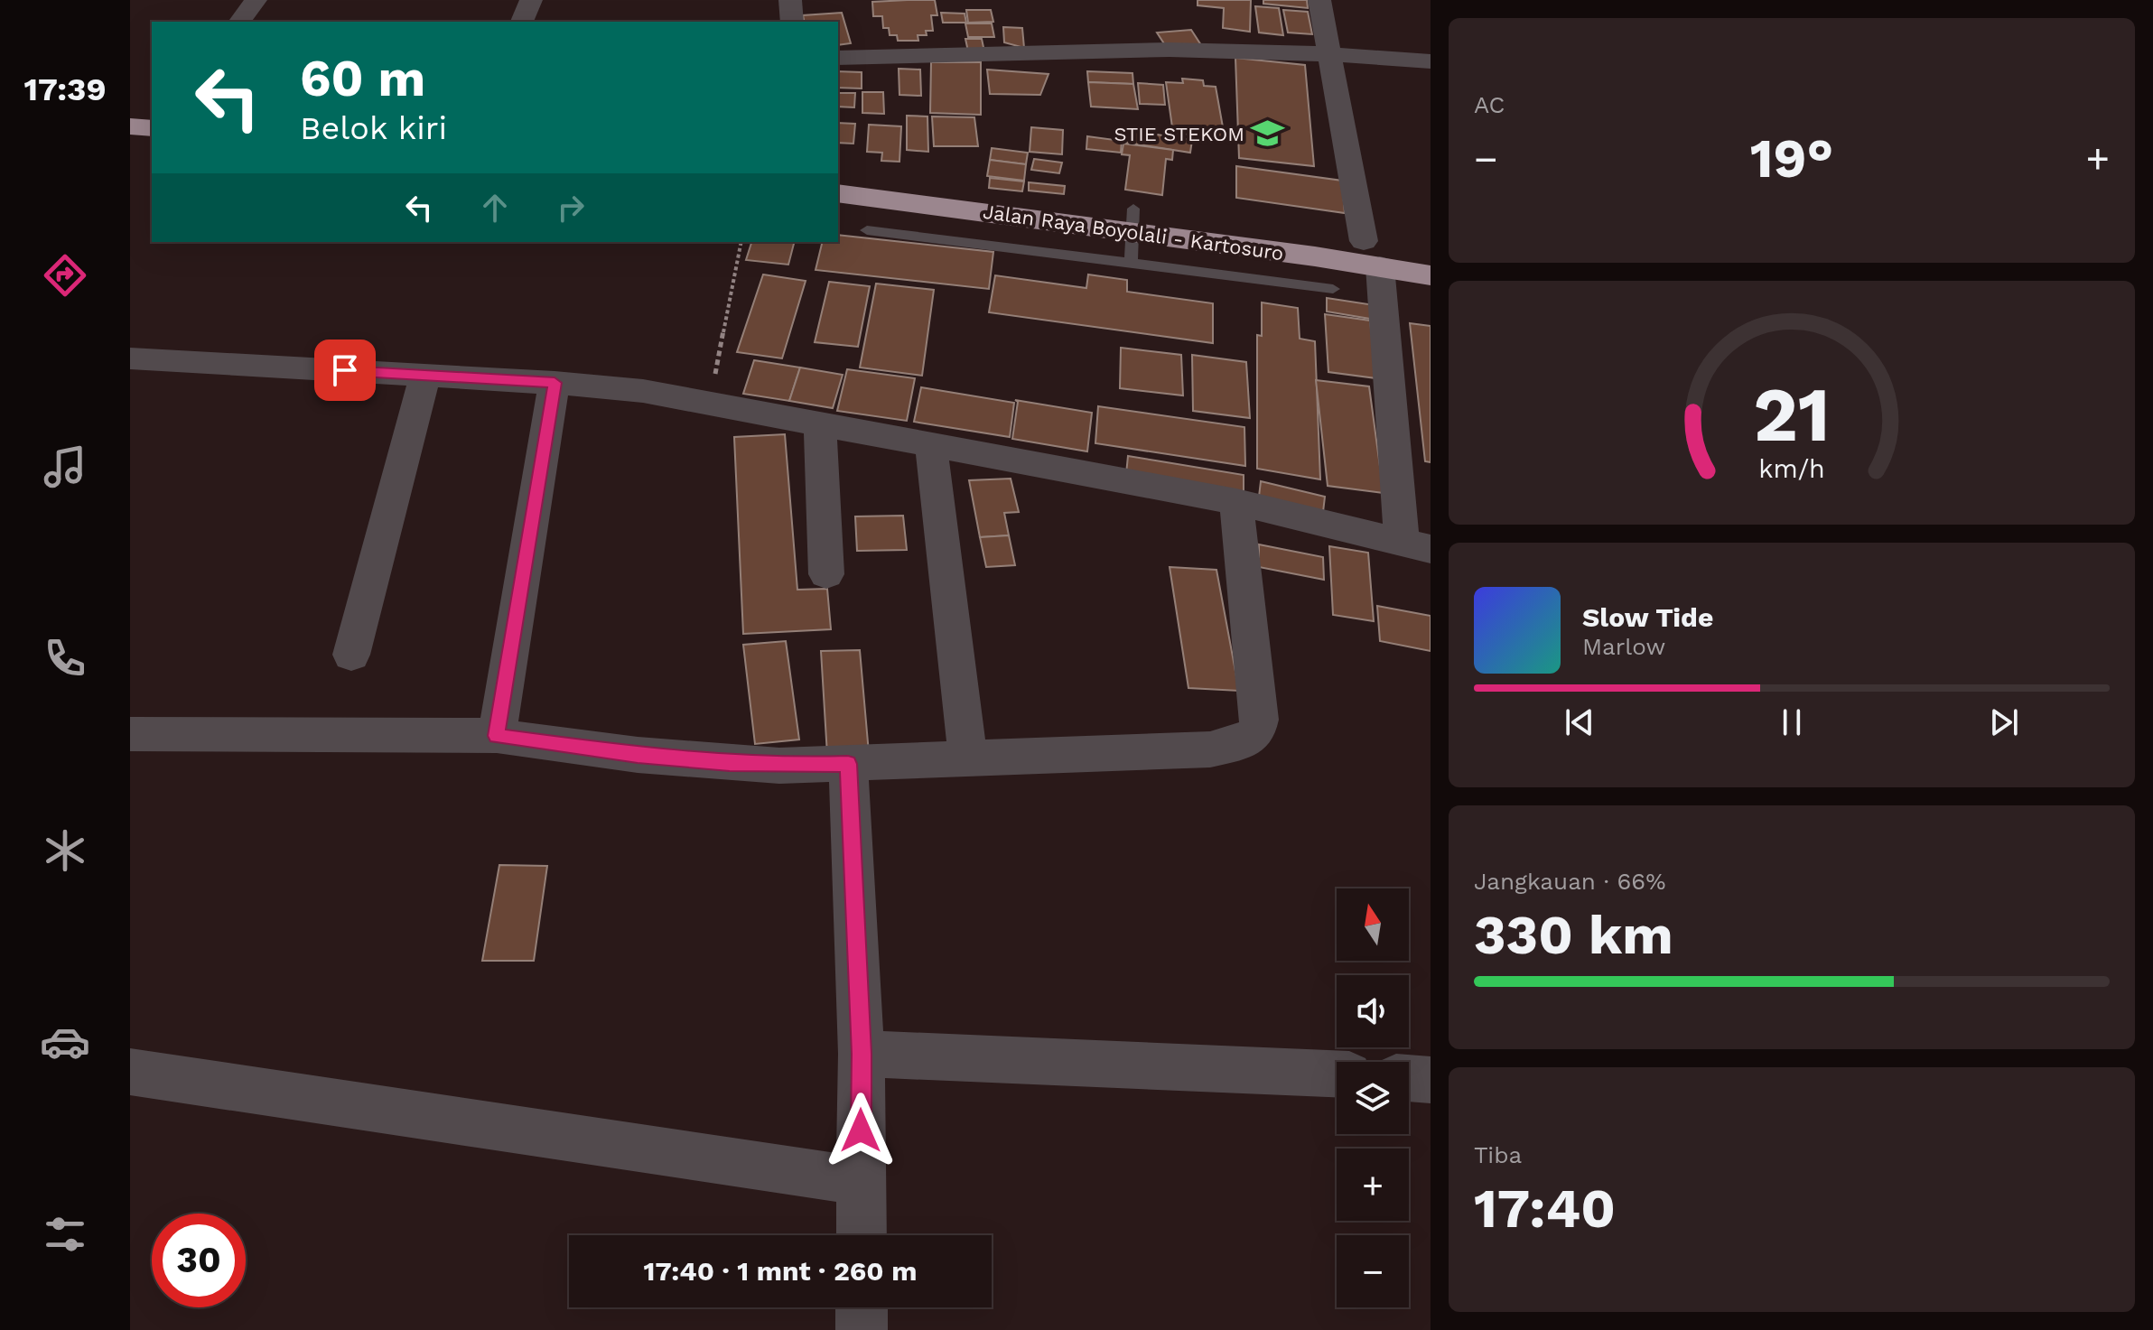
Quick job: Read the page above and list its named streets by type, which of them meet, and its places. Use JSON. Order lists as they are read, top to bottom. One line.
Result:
{"streets":{"highway":["Jalan Raya Boyolali - Kartosuro"]},"places":{"school or university":["STIE STEKOM"]},"north":"top","page":{"tabs":"17:39","tile":["AC",["Jangkauan · 66%","330 km"],["Tiba","17:40"]],"turn":["60 m","Belok kiri"],"heat":["−","19°","+"],"song":["Slow Tide","Marlow"],"map_buttons":["+","−"],"limit":"30","trip":"17:40 · 1 mnt · 260 m","gauge":["21","km/h"]}}
